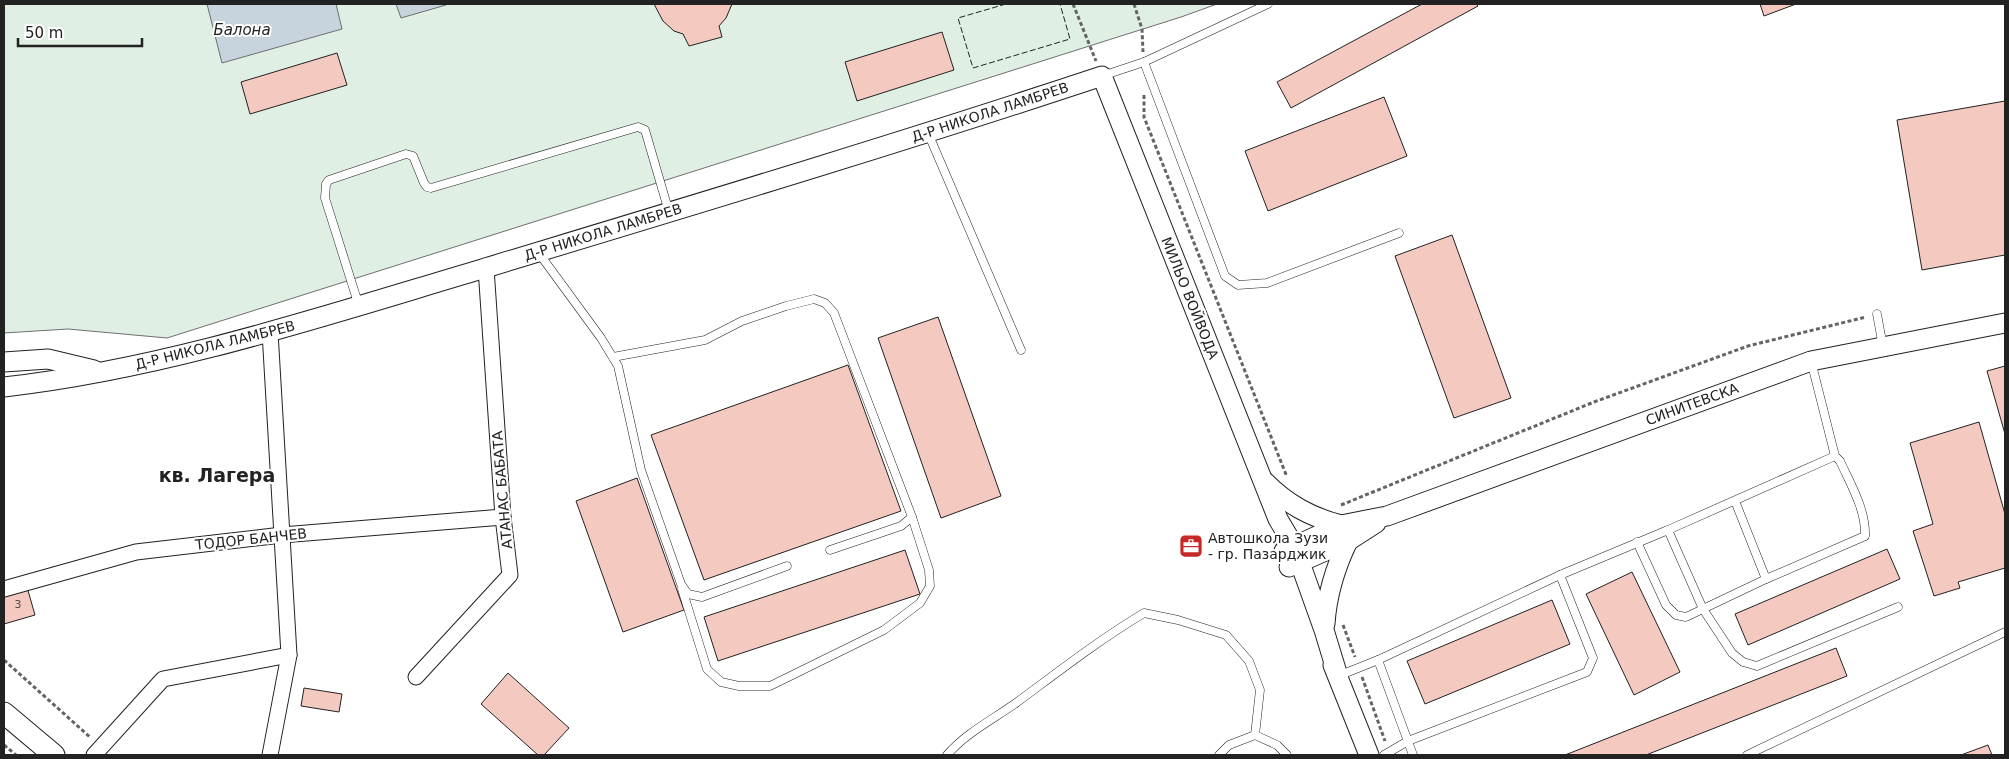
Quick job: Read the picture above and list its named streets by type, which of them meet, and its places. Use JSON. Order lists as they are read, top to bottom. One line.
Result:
{"streets":{"street":["Д-Р НИКОЛА ЛАМБРЕВ","МИЛЬО ВОЙВОДА","СИНИТЕВСКА","АТАНАС БАБАТА","ТОДОР БАНЧЕВ"]},"crossings":[["Д-Р НИКОЛА ЛАМБРЕВ","МИЛЬО ВОЙВОДА"],["Д-Р НИКОЛА ЛАМБРЕВ","АТАНАС БАБАТА"],["МИЛЬО ВОЙВОДА","СИНИТЕВСКА"],["АТАНАС БАБАТА","ТОДОР БАНЧЕВ"]],"districts":["кв. Лагера"],"water":["Балона"],"places":{"office":["Автошкола Зузи - гр. Пазарджик"]},"house_numbers":["3"],"scale_bar":"50 m"}
